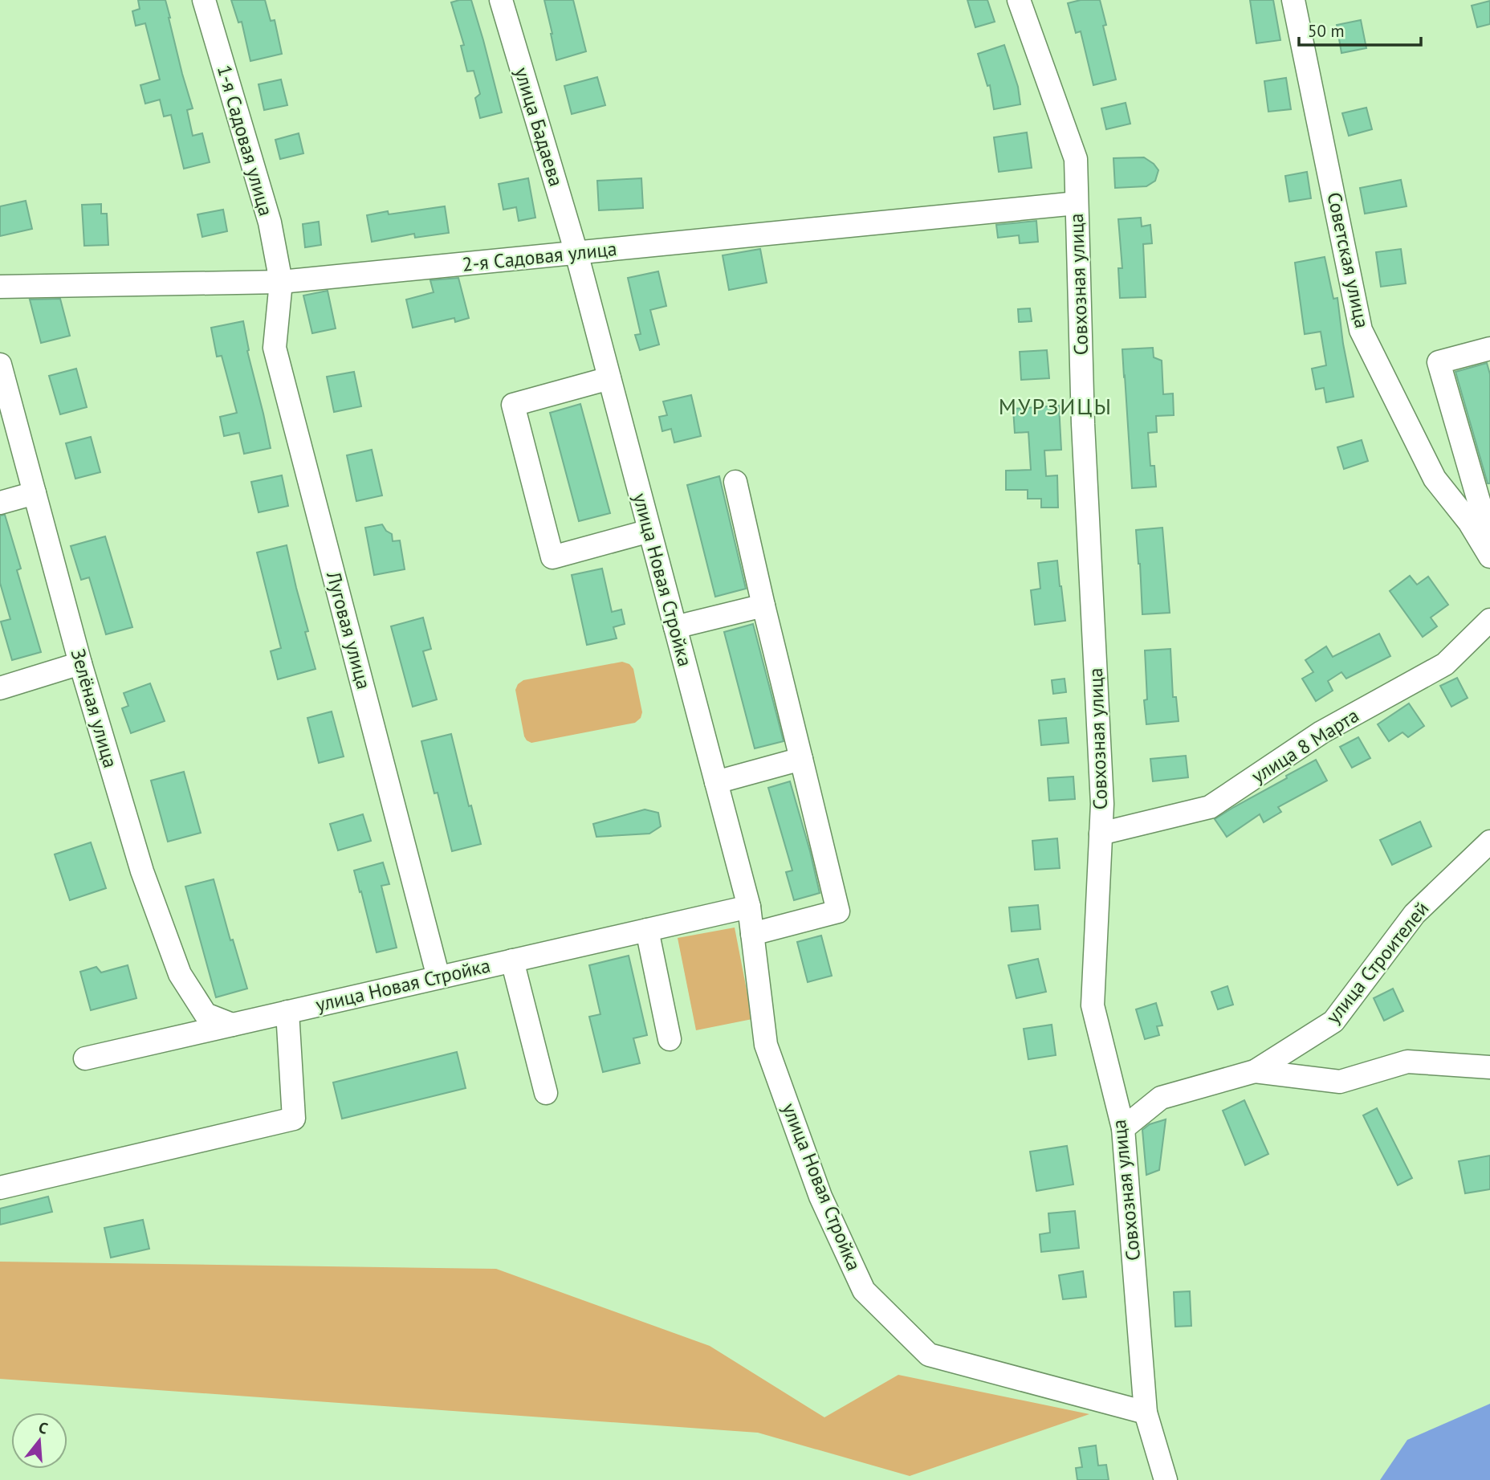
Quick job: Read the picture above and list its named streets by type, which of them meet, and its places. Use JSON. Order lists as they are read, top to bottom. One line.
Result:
{"streets":{"street":["улица Бадаева","1-я Садовая улица","2-я Садовая улица","Советская улица","Совхозная улица","улица Новая Стройка","Луговая улица","Зелёная улица","улица 8 Марта","улица Строителей"]},"crossings":[["улица Бадаева","2-я Садовая улица"],["улица Бадаева","улица Новая Стройка"],["1-я Садовая улица","2-я Садовая улица"],["1-я Садовая улица","Луговая улица"],["2-я Садовая улица","Совхозная улица"],["2-я Садовая улица","улица Новая Стройка"],["2-я Садовая улица","Луговая улица"],["Совхозная улица","улица Новая Стройка"],["Совхозная улица","улица 8 Марта"],["Совхозная улица","улица Строителей"],["улица Новая Стройка","Луговая улица"],["улица Новая Стройка","Зелёная улица"]],"districts":["МУРЗИЦЫ"],"scale_bar":"50 m","north":"top"}
